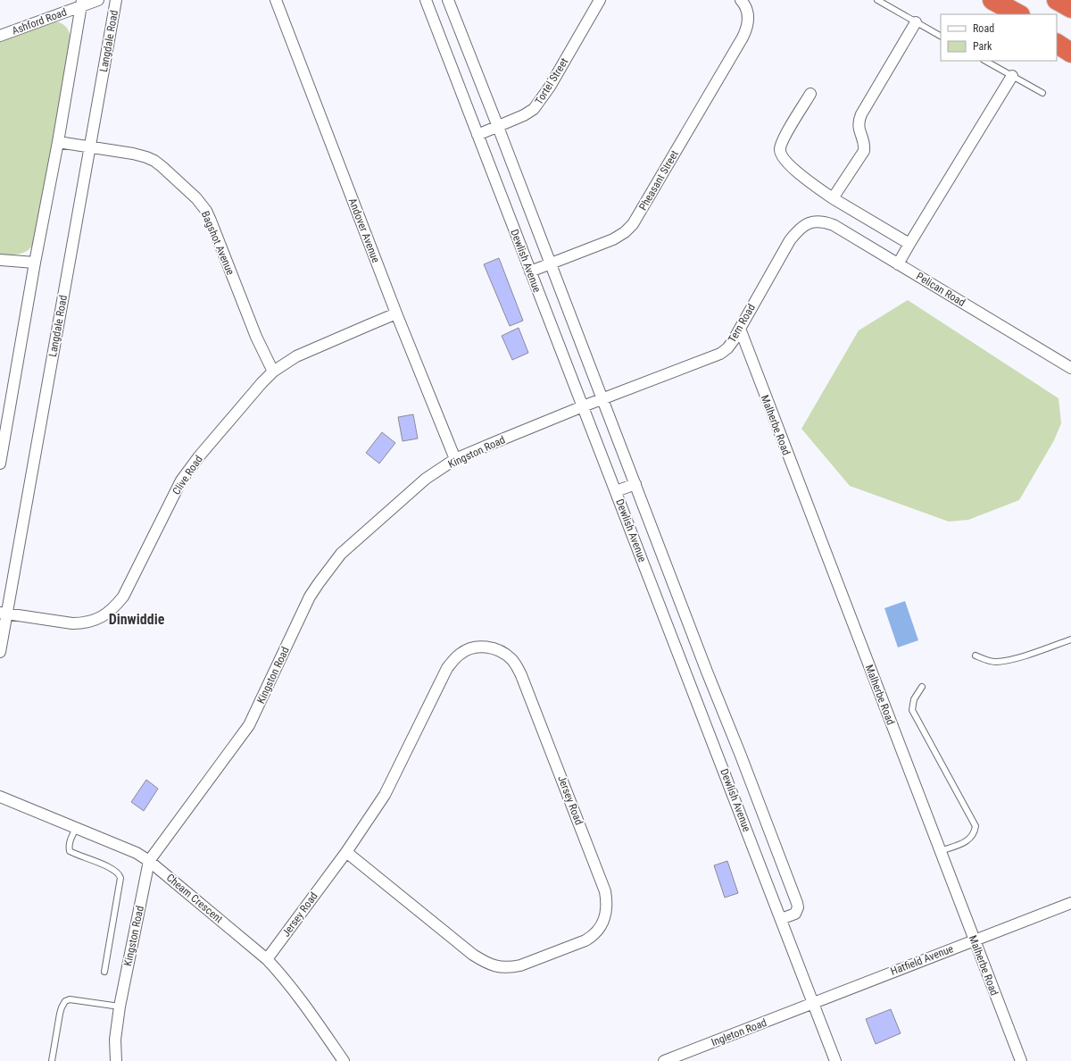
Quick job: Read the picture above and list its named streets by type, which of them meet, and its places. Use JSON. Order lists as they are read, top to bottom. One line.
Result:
{"streets":{"street":["Ashford Road","Langdale Road","Tortel Street","Pheasant Street","Andover Avenue","Bagshot Avenue","Dewlish Avenue","Pelican Road","Tern Road","Malherbe Road","Kingston Road","Clive Road","Jersey Road","Cheam Crescent","Hatfield Avenue","Ingleton Road"]},"crossings":[["Langdale Road","Bagshot Avenue"],["Langdale Road","Clive Road"],["Tortel Street","Dewlish Avenue"],["Pheasant Street","Dewlish Avenue"],["Andover Avenue","Kingston Road"],["Andover Avenue","Clive Road"],["Bagshot Avenue","Clive Road"],["Dewlish Avenue","Tern Road"],["Dewlish Avenue","Kingston Road"],["Dewlish Avenue","Hatfield Avenue"],["Dewlish Avenue","Ingleton Road"],["Pelican Road","Tern Road"],["Tern Road","Malherbe Road"],["Tern Road","Kingston Road"],["Malherbe Road","Hatfield Avenue"],["Kingston Road","Cheam Crescent"],["Jersey Road","Cheam Crescent"],["Hatfield Avenue","Ingleton Road"]],"districts":["Dinwiddie"],"legend":["Road","Park"]}
